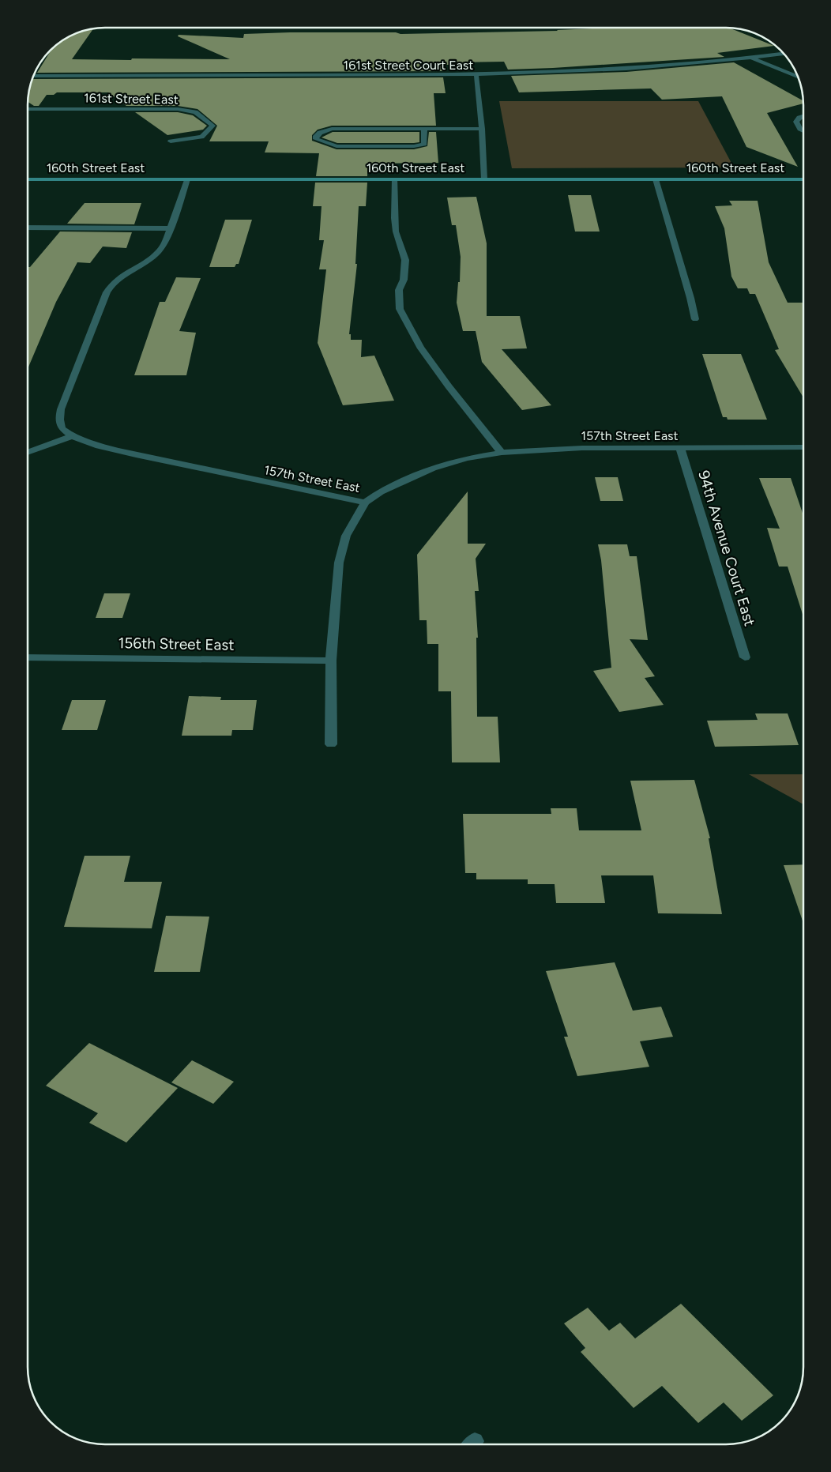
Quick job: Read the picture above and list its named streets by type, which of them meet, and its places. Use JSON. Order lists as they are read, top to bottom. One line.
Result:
{"streets":{"main road":["160th Street East"],"street":["161st Street Court East","161st Street East","157th Street East","94th Avenue Court East","156th Street East"]},"crossings":[["157th Street East","94th Avenue Court East"]]}
